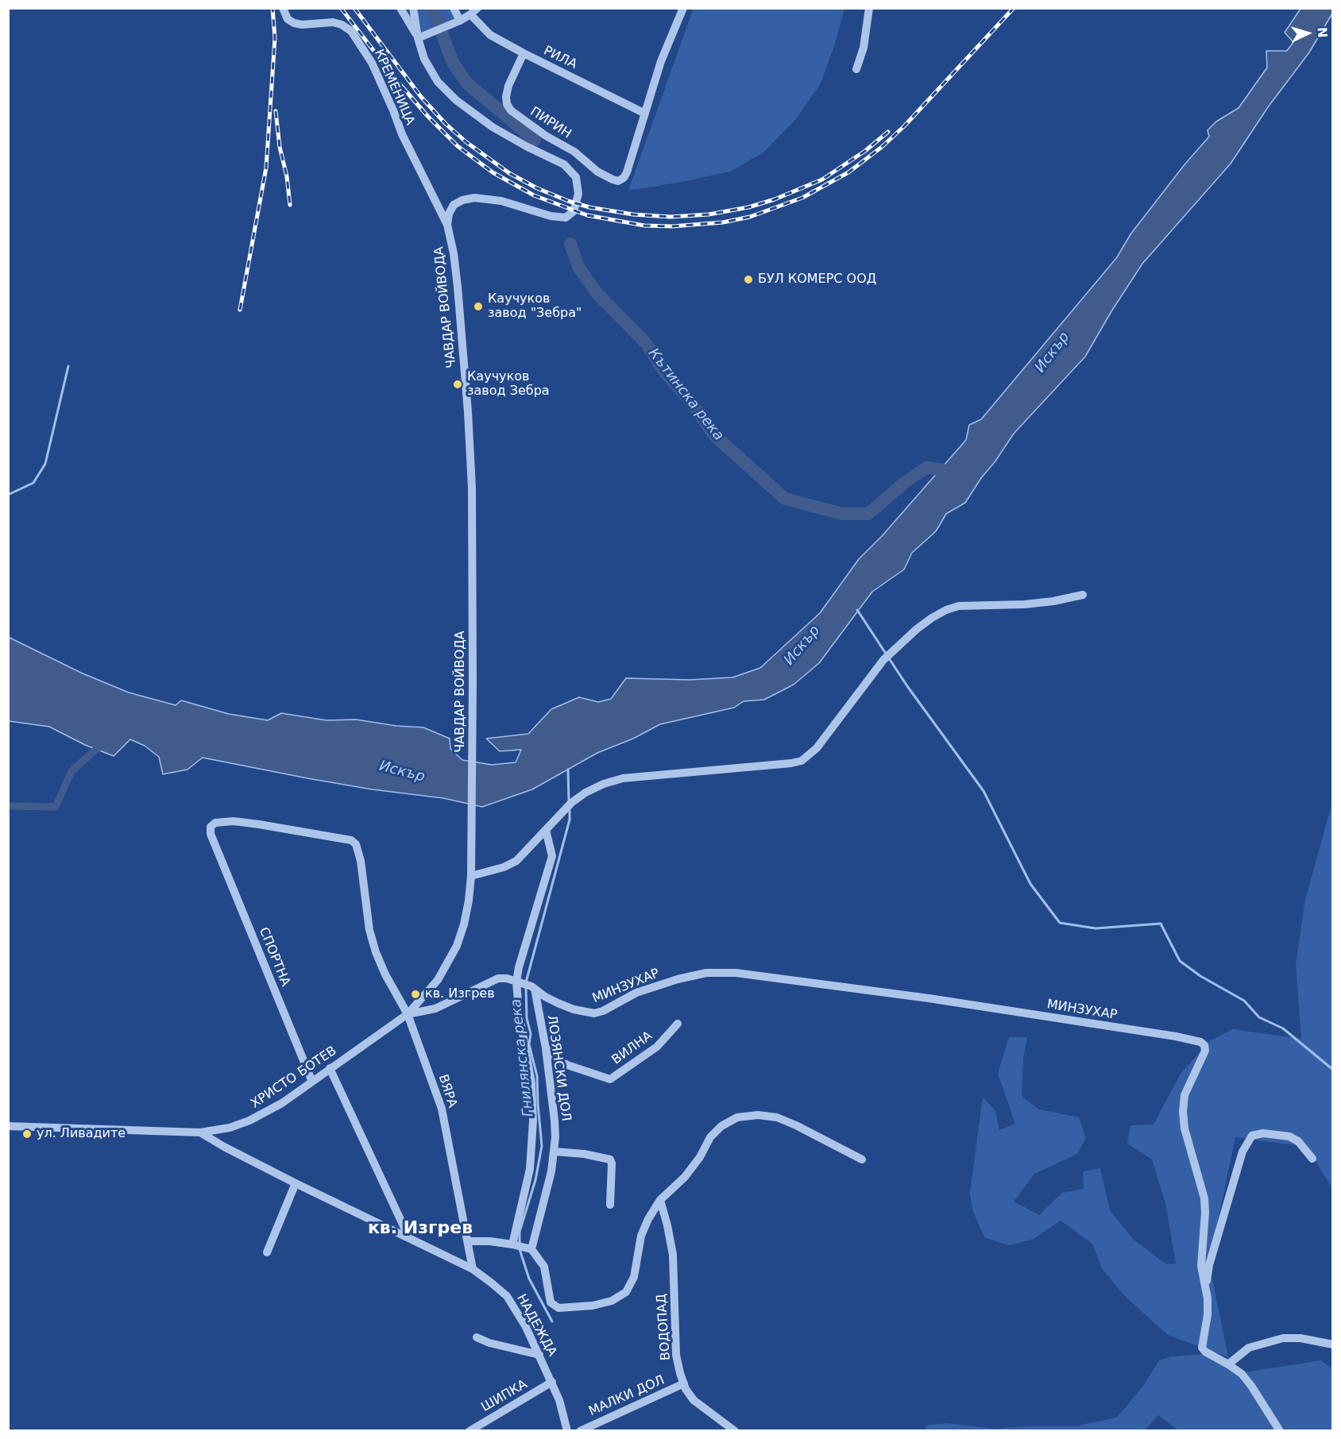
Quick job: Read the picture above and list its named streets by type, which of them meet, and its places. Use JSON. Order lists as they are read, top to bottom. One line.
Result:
{"streets":{"street":["РИЛА","КРЕМЕНИЦА","ПИРИН","ЧАВДАР ВОЙВОДА","СПОРТНА","МИНЗУХАР","ВИЛНА","ЛОЗЯНСКИ ДОЛ","ХРИСТО БОТЕВ","ВЯРА","НАДЕЖДА","ВОДОПАД","ШИПКА","МАЛКИ ДОЛ"]},"crossings":[["РИЛА","ПИРИН"],["КРЕМЕНИЦА","ЧАВДАР ВОЙВОДА"],["СПОРТНА","ХРИСТО БОТЕВ"],["СПОРТНА","ВЯРА"],["МИНЗУХАР","ЛОЗЯНСКИ ДОЛ"],["МИНЗУХАР","ХРИСТО БОТЕВ"],["ВИЛНА","ЛОЗЯНСКИ ДОЛ"],["ХРИСТО БОТЕВ","ВЯРА"],["ХРИСТО БОТЕВ","НАДЕЖДА"],["ВЯРА","НАДЕЖДА"],["НАДЕЖДА","ШИПКА"],["ВОДОПАД","МАЛКИ ДОЛ"]],"districts":["кв. Изгрев"],"water":["Искър","Кътинска река","Гнилянска река"],"places":["БУЛ КОМЕРС ООД","Каучуков завод \"Зебра\"","Каучуков завод Зебра","кв. Изгрев","ул. Ливадите"],"north":"right"}
